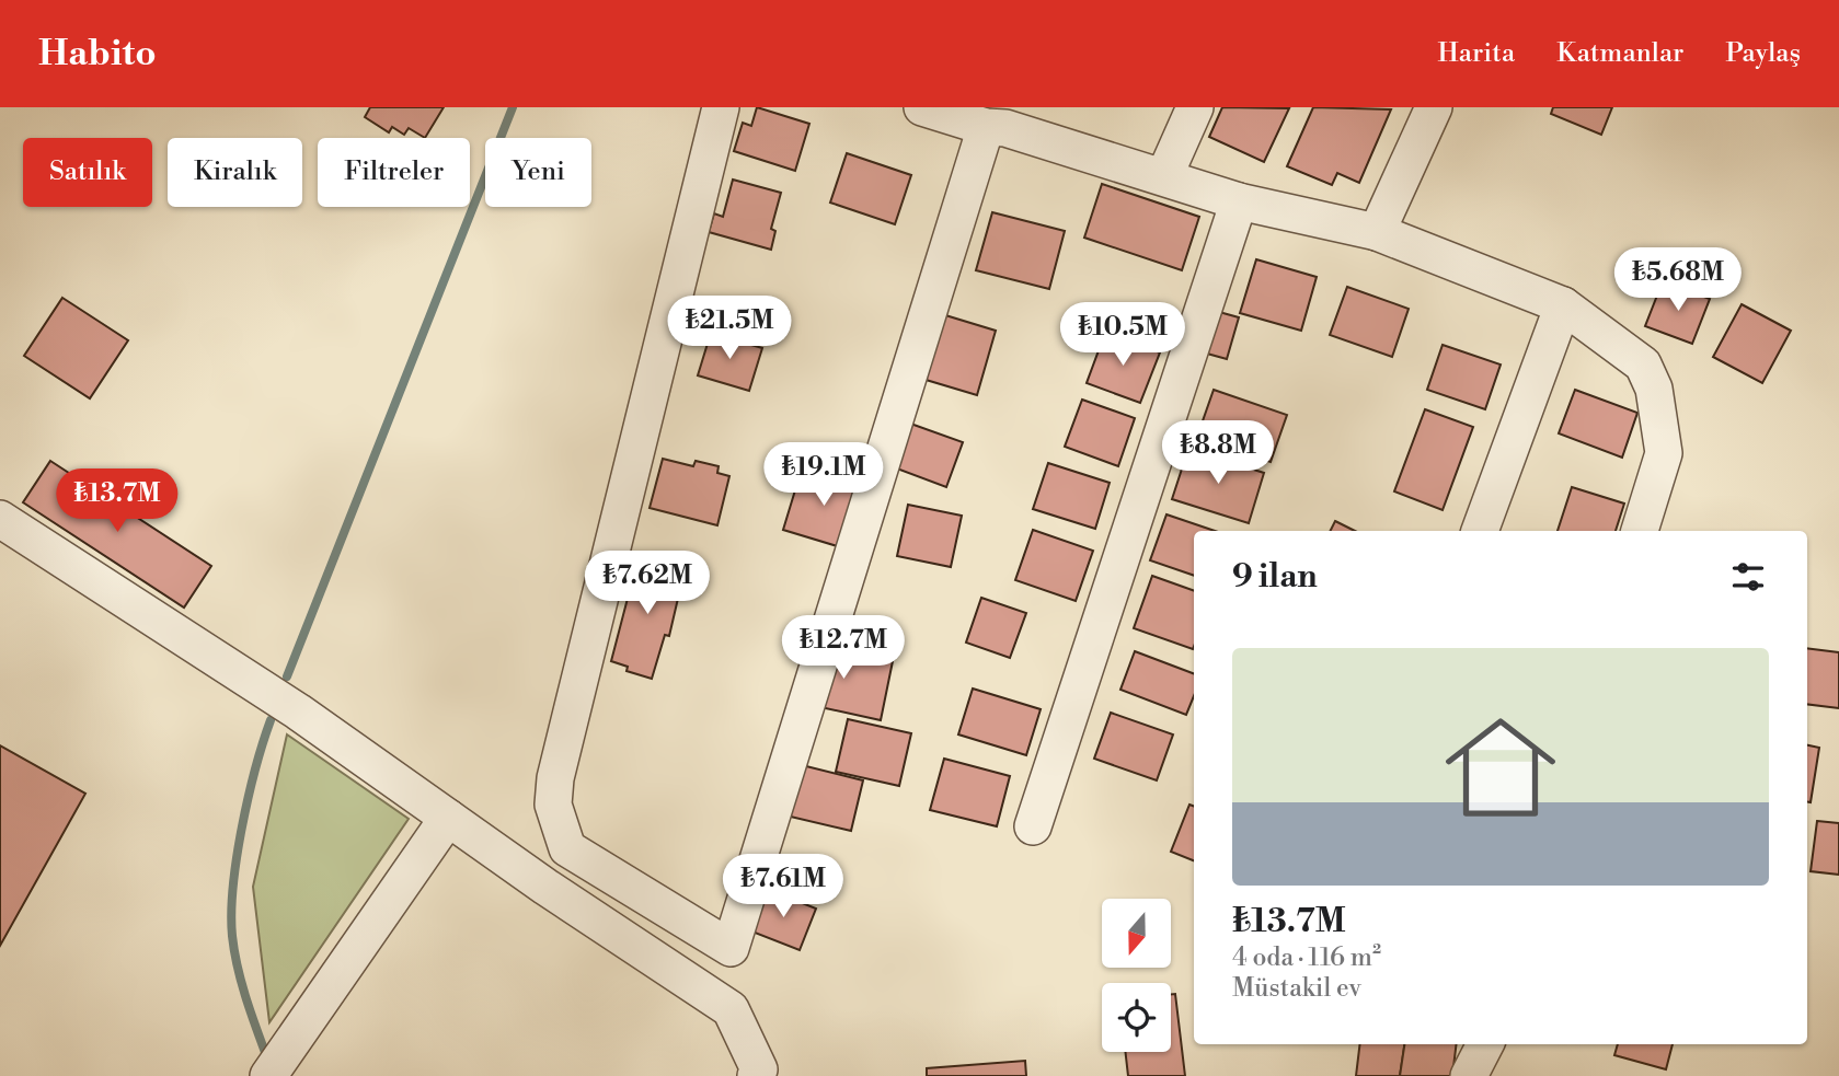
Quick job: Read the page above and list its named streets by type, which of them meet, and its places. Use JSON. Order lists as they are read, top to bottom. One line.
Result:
{"north":"bottom","page":{"header":"Habito","nav":["Harita","Katmanlar","Paylaş"],"chip":["Satılık","Kiralık","Filtreler","Yeni"],"price":["₺5.68M","₺21.5M","₺10.5M","₺8.8M","₺19.1M","₺13.7M","₺7.62M","₺12.7M","₺7.61M"],"heading":"9 ilan","list":[{"name":"₺13.7M","note":"4 oda · 116 m² · Müstakil ev"}]}}
